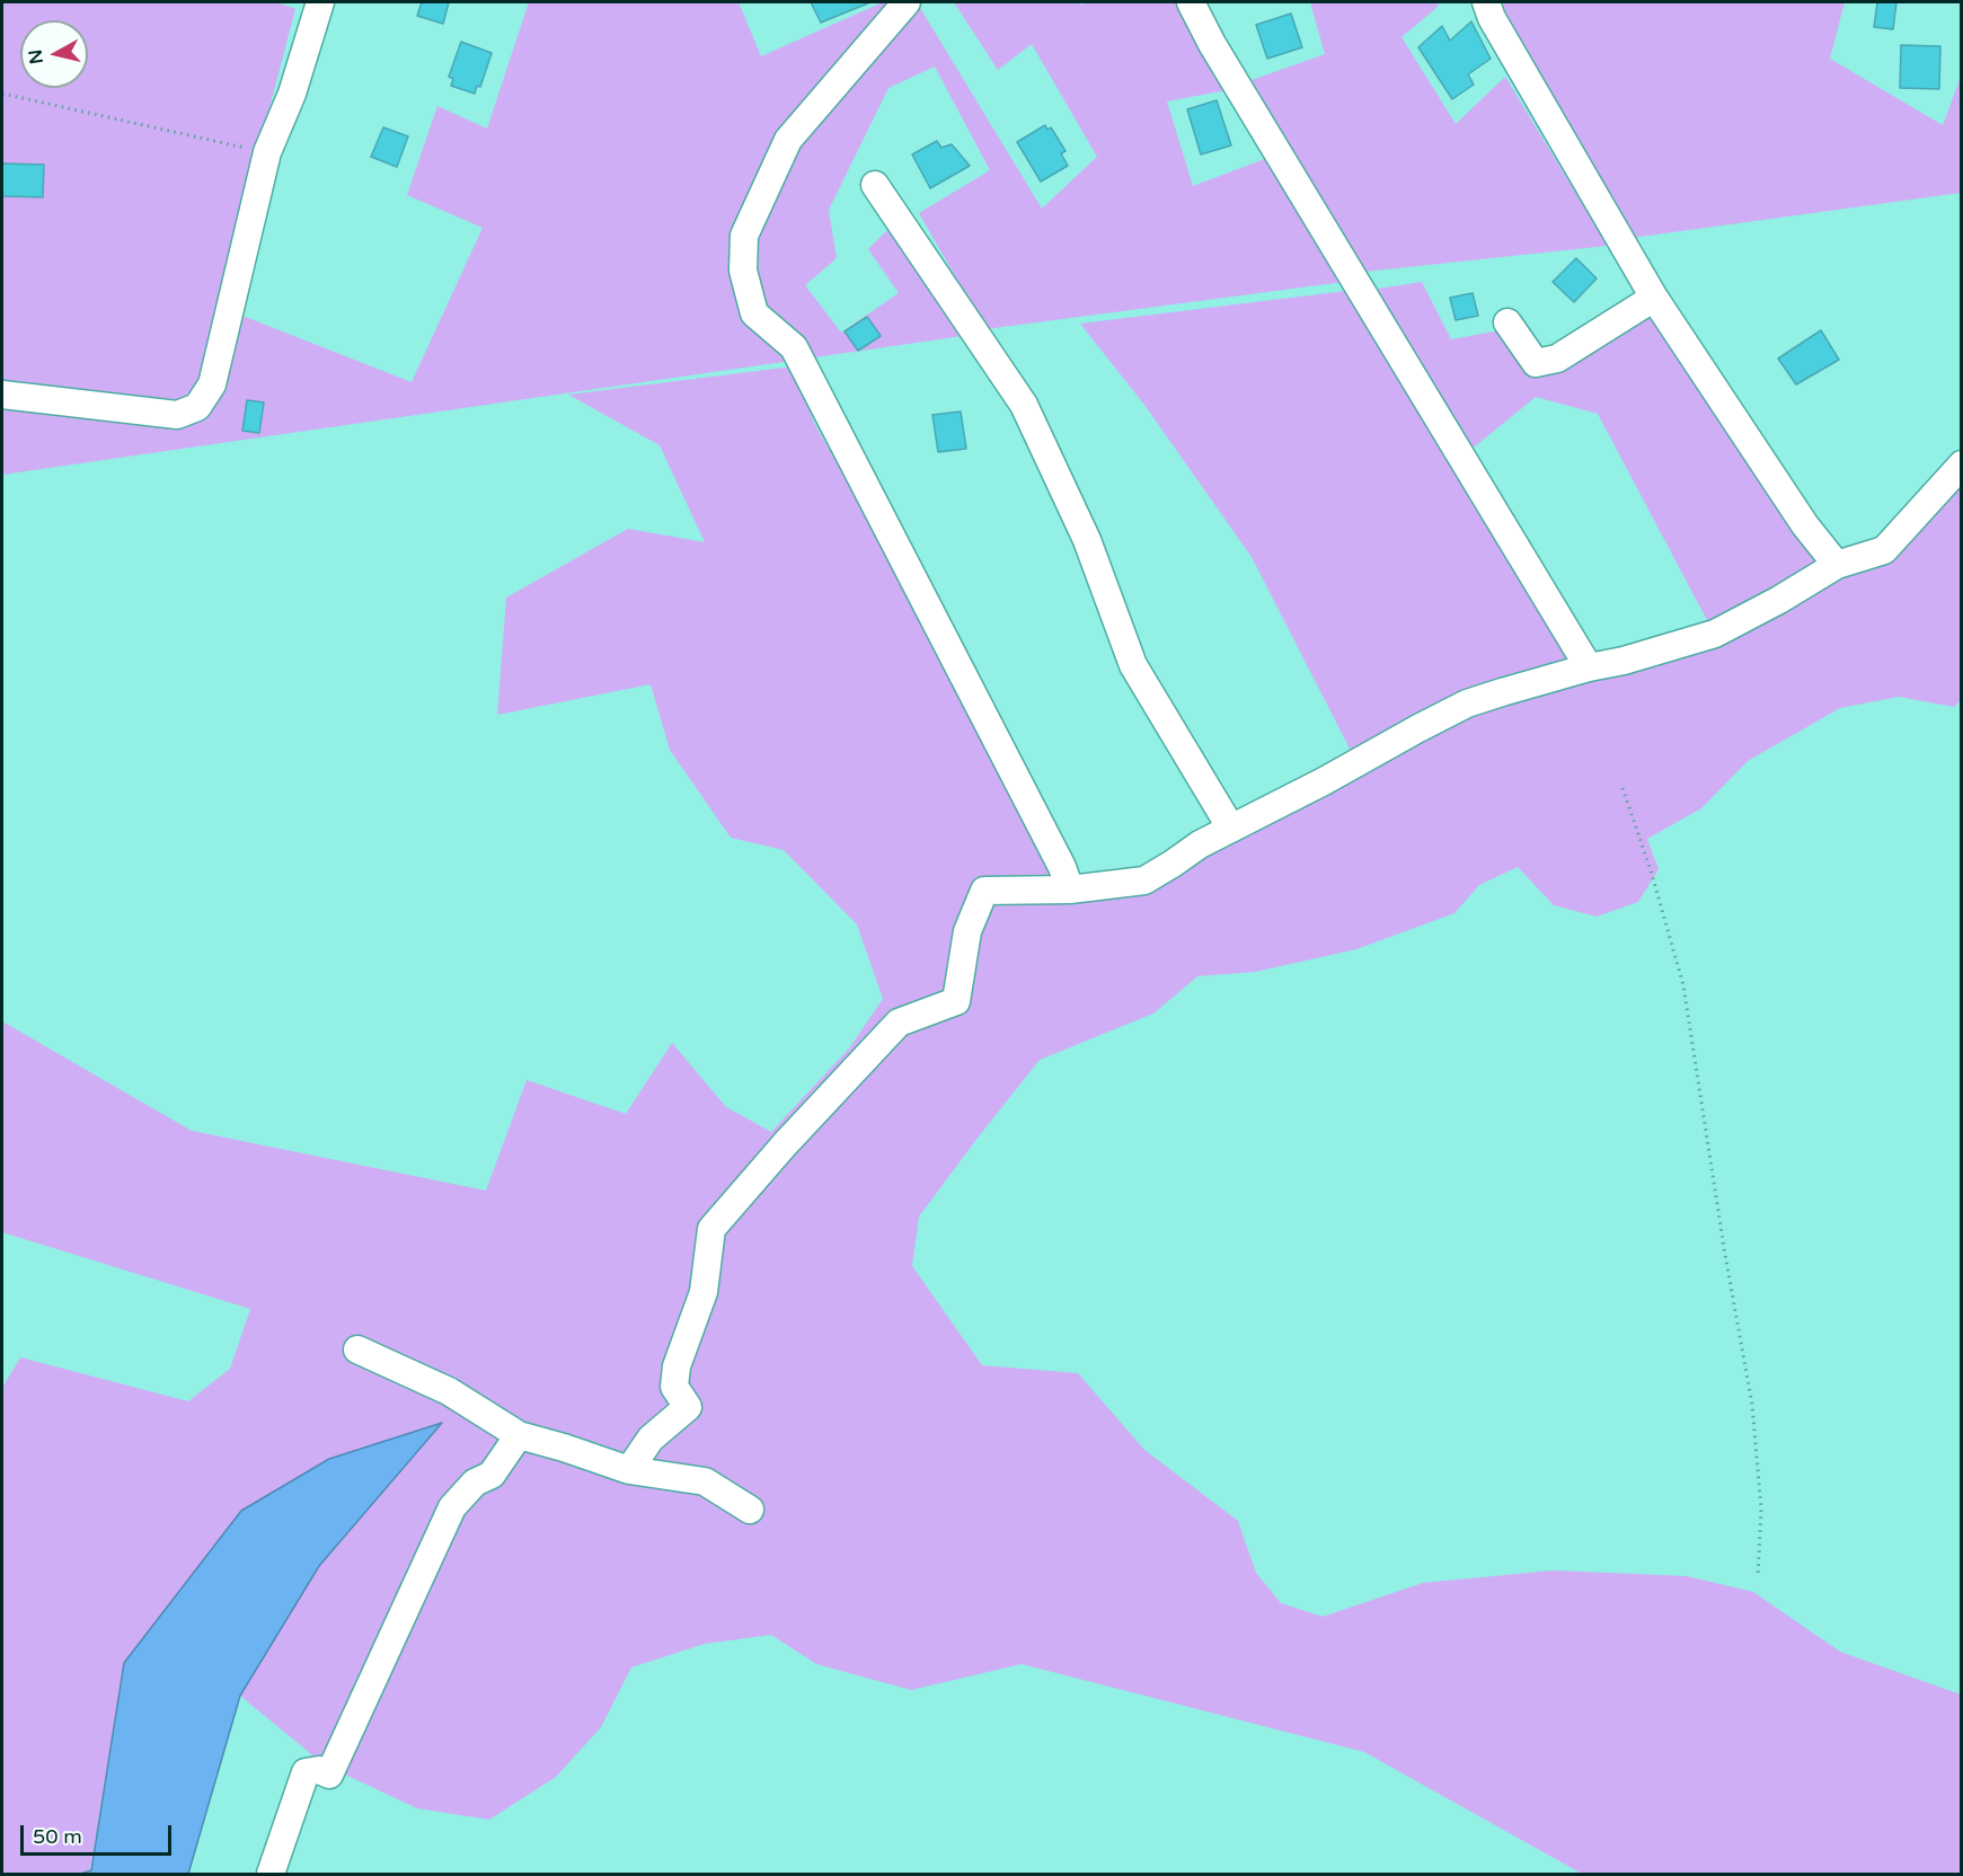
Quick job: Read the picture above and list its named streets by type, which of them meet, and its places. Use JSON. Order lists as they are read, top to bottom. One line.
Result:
{"scale_bar":"50 m","north":"left"}
